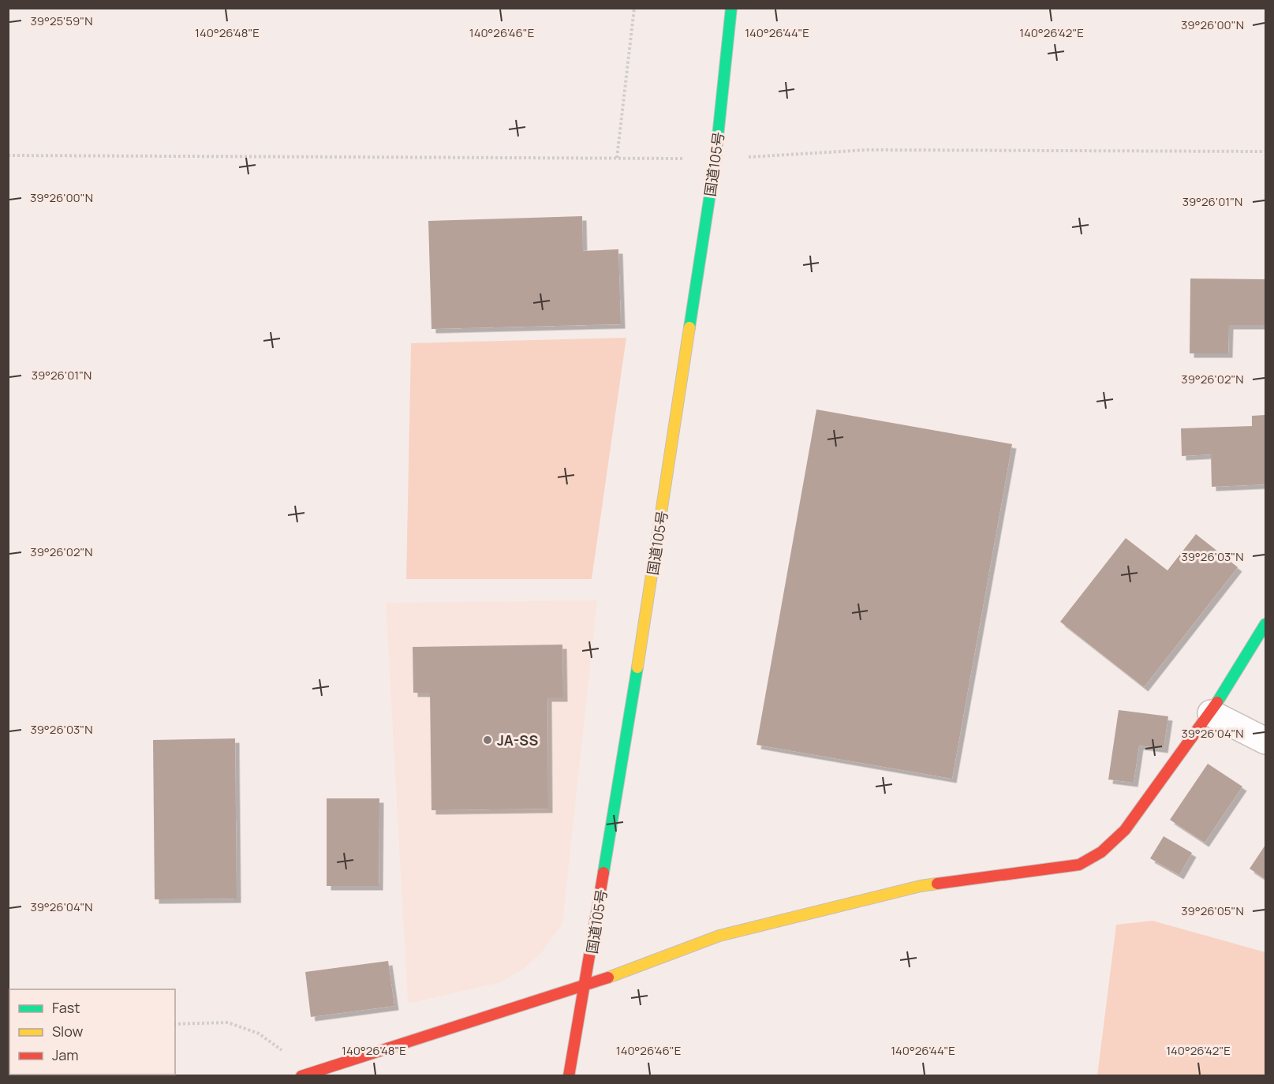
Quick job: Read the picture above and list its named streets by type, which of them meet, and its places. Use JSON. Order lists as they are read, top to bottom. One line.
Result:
{"streets":{"main road":["国道105号"]},"places":["JA-SS"],"legend":["Fast","Slow","Jam"],"coordinates":["39°25'59\"N","39°26'00\"N","140°26'48\"E","140°26'46\"E","140°26'44\"E","140°26'42\"E","39°26'01\"N","39°26'02\"N","39°26'03\"N","39°26'04\"N","39°26'05\"N"]}
